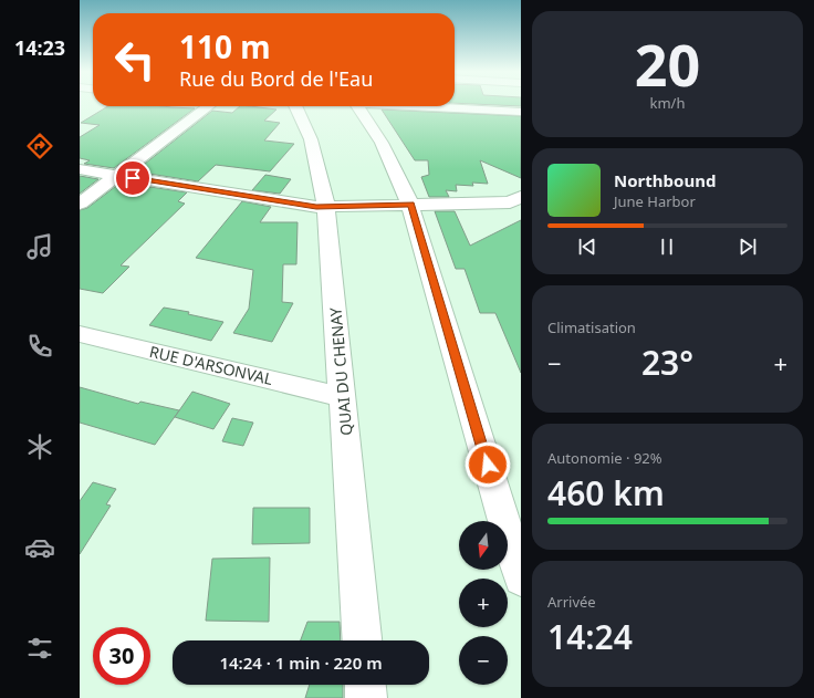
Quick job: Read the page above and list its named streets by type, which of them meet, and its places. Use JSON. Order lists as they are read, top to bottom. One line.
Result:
{"streets":{"street":["RUE D'ARSONVAL","QUAI DU CHENAY"]},"crossings":[["RUE D'ARSONVAL","QUAI DU CHENAY"]],"north":"bottom","page":{"tabs":"14:23","tile":[["20","km/h"],"Climatisation",["Autonomie · 92%","460 km"],["Arrivée","14:24"]],"turn":["110 m","Rue du Bord de l'Eau"],"song":["Northbound","June Harbor"],"heat":["−","23°","+"],"map_buttons":["+","−"],"limit":"30","trip":"14:24 · 1 min · 220 m"}}
